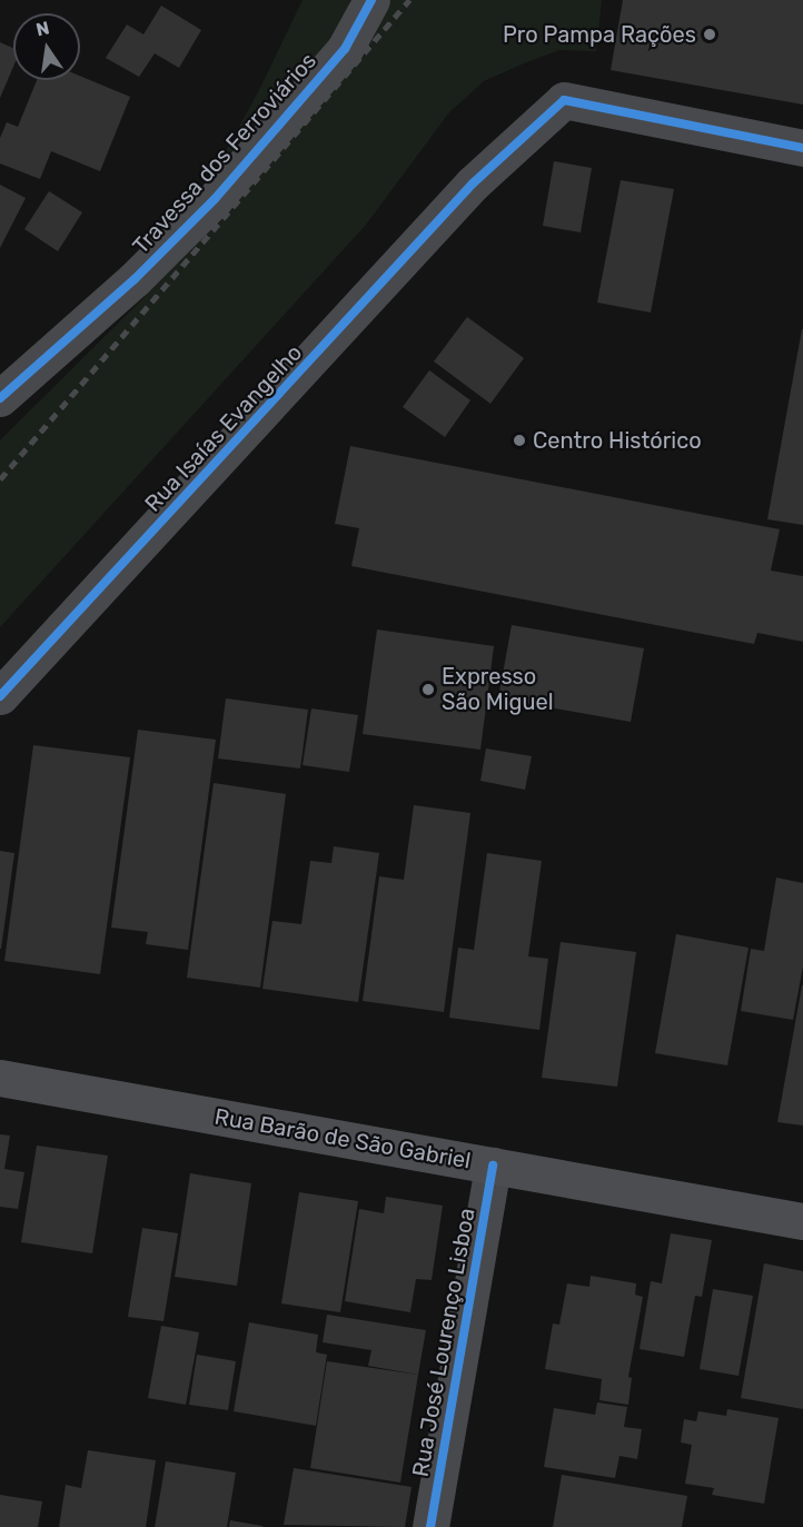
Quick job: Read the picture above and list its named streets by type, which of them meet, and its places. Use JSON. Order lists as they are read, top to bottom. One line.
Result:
{"streets":{"main road":["Rua Barão de São Gabriel"],"street":["Travessa dos Ferroviários","Rua Isaías Evangelho","Rua José Lourenço Lisboa"]},"crossings":[["Rua Barão de São Gabriel","Rua José Lourenço Lisboa"]],"places":["Pro Pampa Rações","Centro Histórico","Expresso São Miguel"],"north":"top"}
